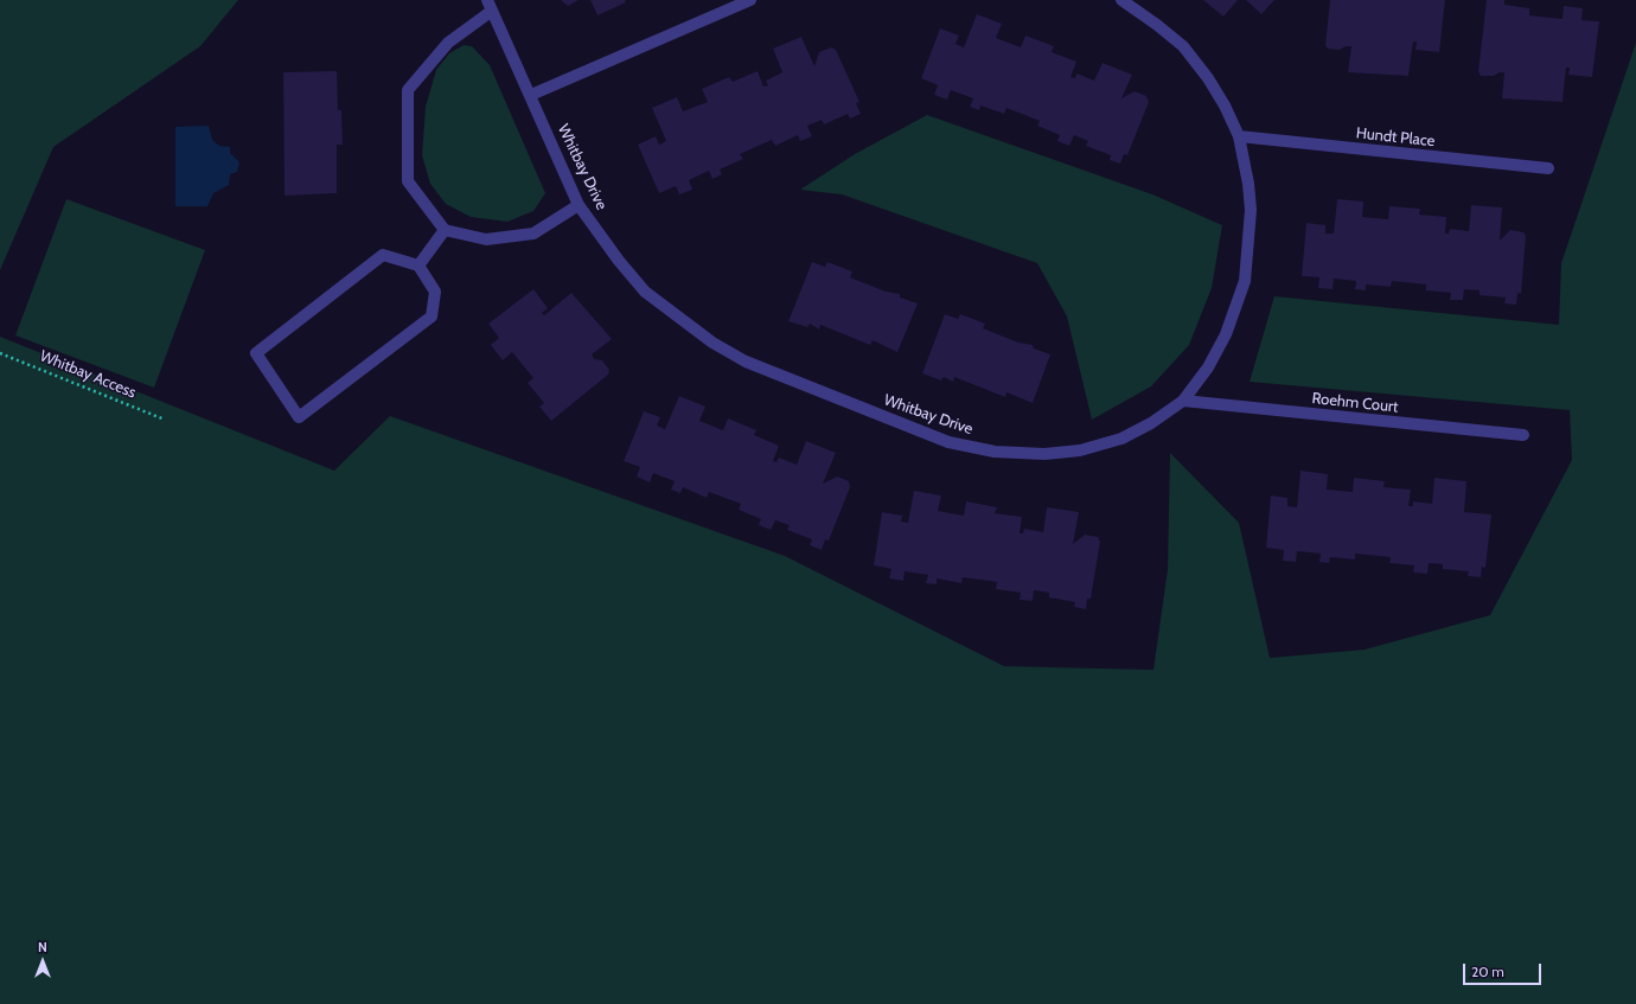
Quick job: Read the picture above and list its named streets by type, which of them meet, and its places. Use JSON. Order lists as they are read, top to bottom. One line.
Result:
{"streets":{"street":["Hundt Place","Whitbay Drive","Roehm Court"],"path":["Whitbay Access"]},"crossings":[["Hundt Place","Whitbay Drive"],["Whitbay Drive","Roehm Court"]],"scale_bar":"20 m","north":"top"}
